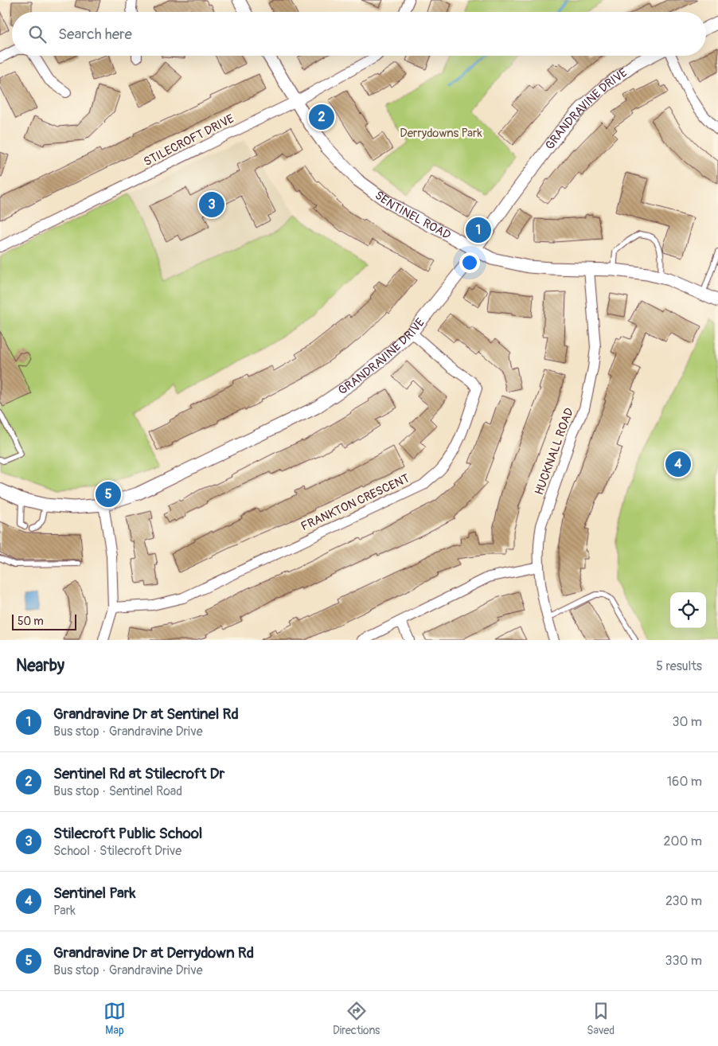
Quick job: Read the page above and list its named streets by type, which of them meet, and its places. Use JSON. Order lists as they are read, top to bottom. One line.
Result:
{"streets":{"street":["GRANDRAVINE DRIVE","STILECROFT DRIVE","SENTINEL ROAD","HUCKNALL ROAD","FRANKTON CRESCENT"]},"crossings":[["GRANDRAVINE DRIVE","SENTINEL ROAD"],["GRANDRAVINE DRIVE","FRANKTON CRESCENT"],["STILECROFT DRIVE","SENTINEL ROAD"],["SENTINEL ROAD","HUCKNALL ROAD"]],"parks":["Derrydowns Park"],"scale_bar":"50 m","page":{"search":"Search here","pins":["2","3","1","4","5"],"scale":"50 m","heading":["Nearby","5 results"],"list":[{"mark":"1","name":"Grandravine Dr at Sentinel Rd","note":"Bus stop · Grandravine Drive","value":"30 m"},{"mark":"2","name":"Sentinel Rd at Stilecroft Dr","note":"Bus stop · Sentinel Road","value":"160 m"},{"mark":"3","name":"Stilecroft Public School","note":"School · Stilecroft Drive","value":"200 m"},{"mark":"4","name":"Sentinel Park","note":"Park","value":"230 m"},{"mark":"5","name":"Grandravine Dr at Derrydown Rd","note":"Bus stop · Grandravine Drive","value":"330 m"}],"nav":["Map","Directions","Saved"]}}
